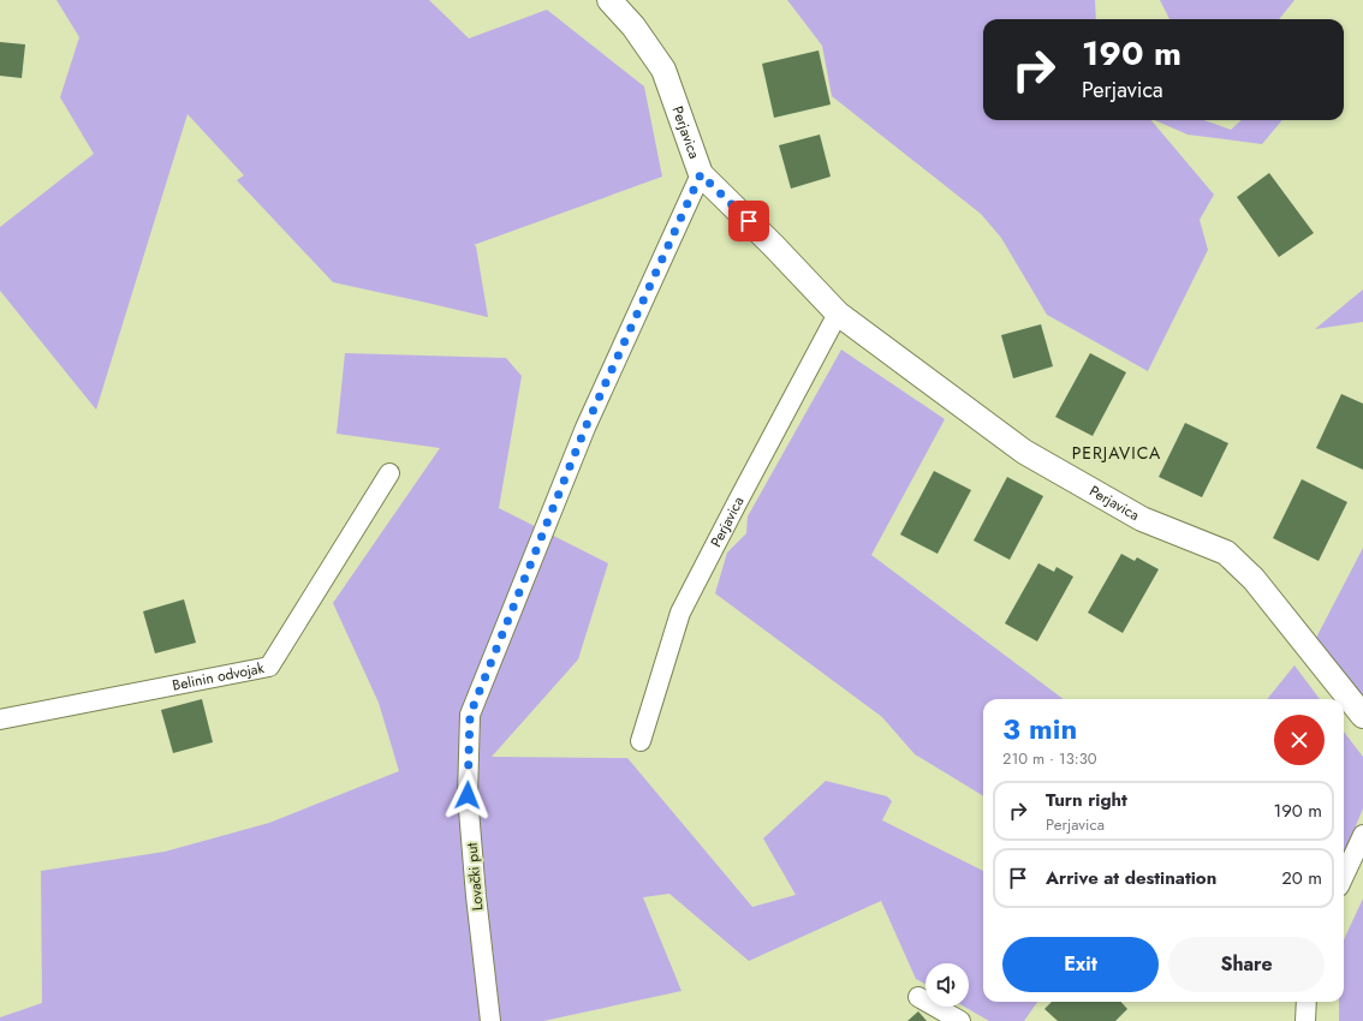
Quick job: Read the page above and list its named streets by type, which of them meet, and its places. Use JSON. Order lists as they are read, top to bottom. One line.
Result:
{"streets":{"street":["Perjavica","Belinin odvojak","Lovački put"]},"crossings":[["Perjavica","Lovački put"]],"districts":["PERJAVICA"],"page":{"turn":["190 m","Perjavica"],"heading":["3 min","210 m · 13:30"],"list":[{"name":"Turn right","note":"Perjavica","value":"190 m"},{"name":"Arrive at destination","value":"20 m"}],"buttons":["Exit","Share"]}}
